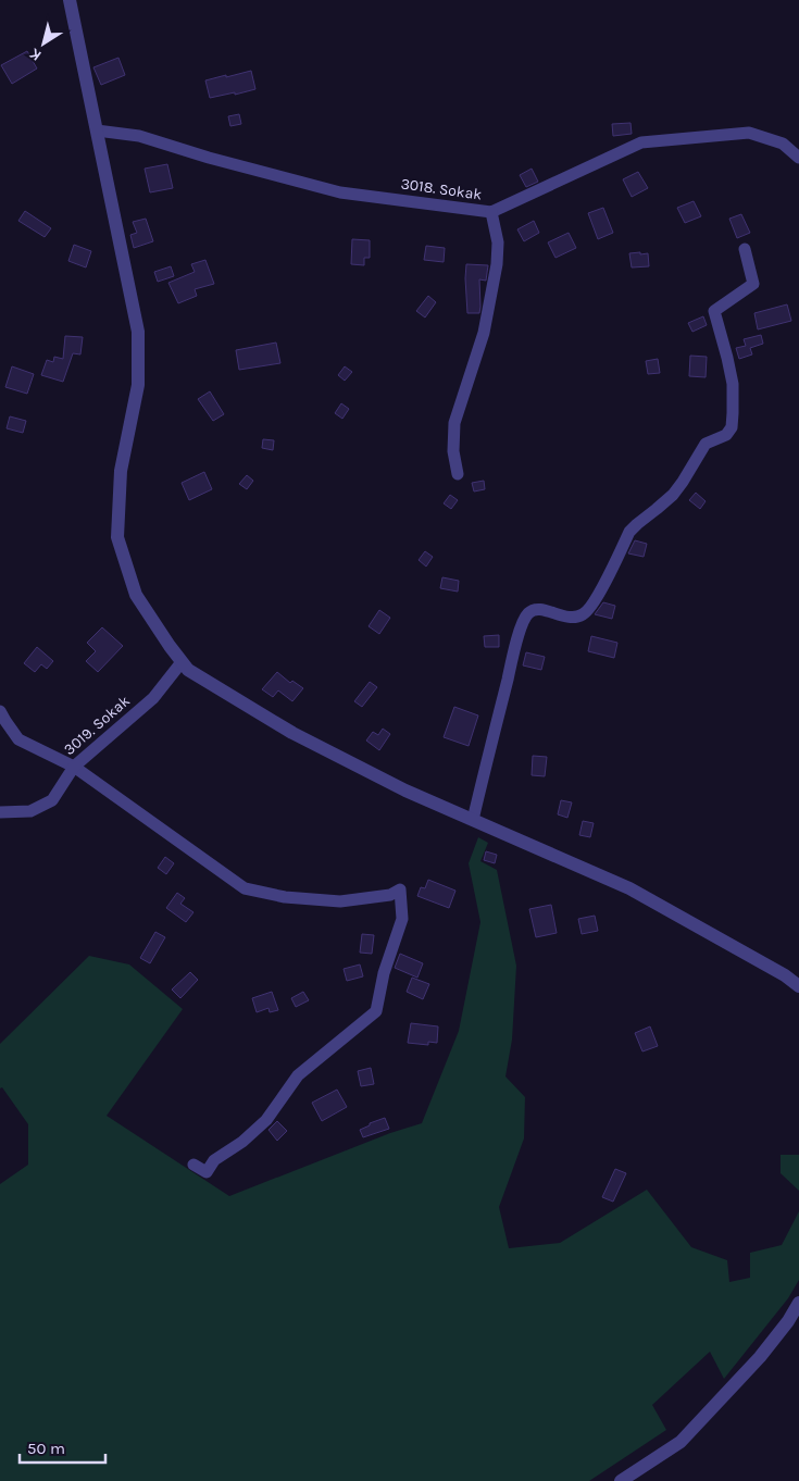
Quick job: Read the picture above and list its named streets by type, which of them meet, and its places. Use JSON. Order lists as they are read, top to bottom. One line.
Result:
{"streets":{"street":["3018. Sokak","3019. Sokak"]},"scale_bar":"50 m","north":"bottom left"}
